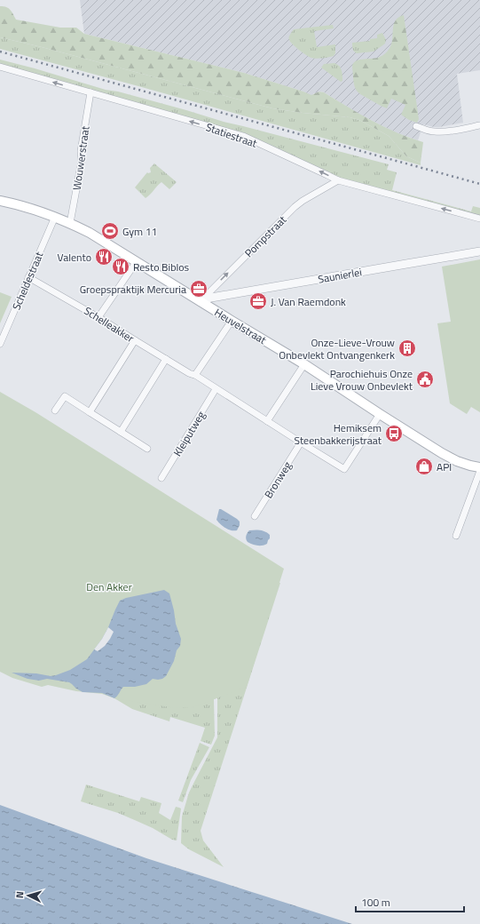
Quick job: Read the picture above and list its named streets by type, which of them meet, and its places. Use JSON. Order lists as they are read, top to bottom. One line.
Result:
{"streets":{"main road":["Heuvelstraat"],"street":["Statiestraat","Wouwerstraat","Pompstraat","Saunierlei","Scheldestraat","Schelleakker","Kleiputweg","Bronweg"]},"crossings":[["Statiestraat","Wouwerstraat"],["Statiestraat","Pompstraat"],["Wouwerstraat","Heuvelstraat"],["Pompstraat","Saunierlei"],["Pompstraat","Heuvelstraat"],["Saunierlei","Heuvelstraat"],["Scheldestraat","Schelleakker"],["Scheldestraat","Heuvelstraat"],["Schelleakker","Heuvelstraat"],["Schelleakker","Kleiputweg"],["Schelleakker","Bronweg"]],"one_way":["Statiestraat","Pompstraat"],"parks":["Den Akker"],"places":{"sports":["Gym 11"],"restaurant":["Valento","Resto Biblos"],"office":["Groepspraktijk Mercuria","J. Van Raemdonk"],"building":["Onze-Lieve-Vrouw Onbevlekt Ontvangenkerk"],"public building":["Parochiehuis Onze Lieve Vrouw Onbevlekt"],"bus stop":["Hemiksem Steenbakkerijstraat"],"shop":["API"]},"scale_bar":"100 m","north":"left"}
